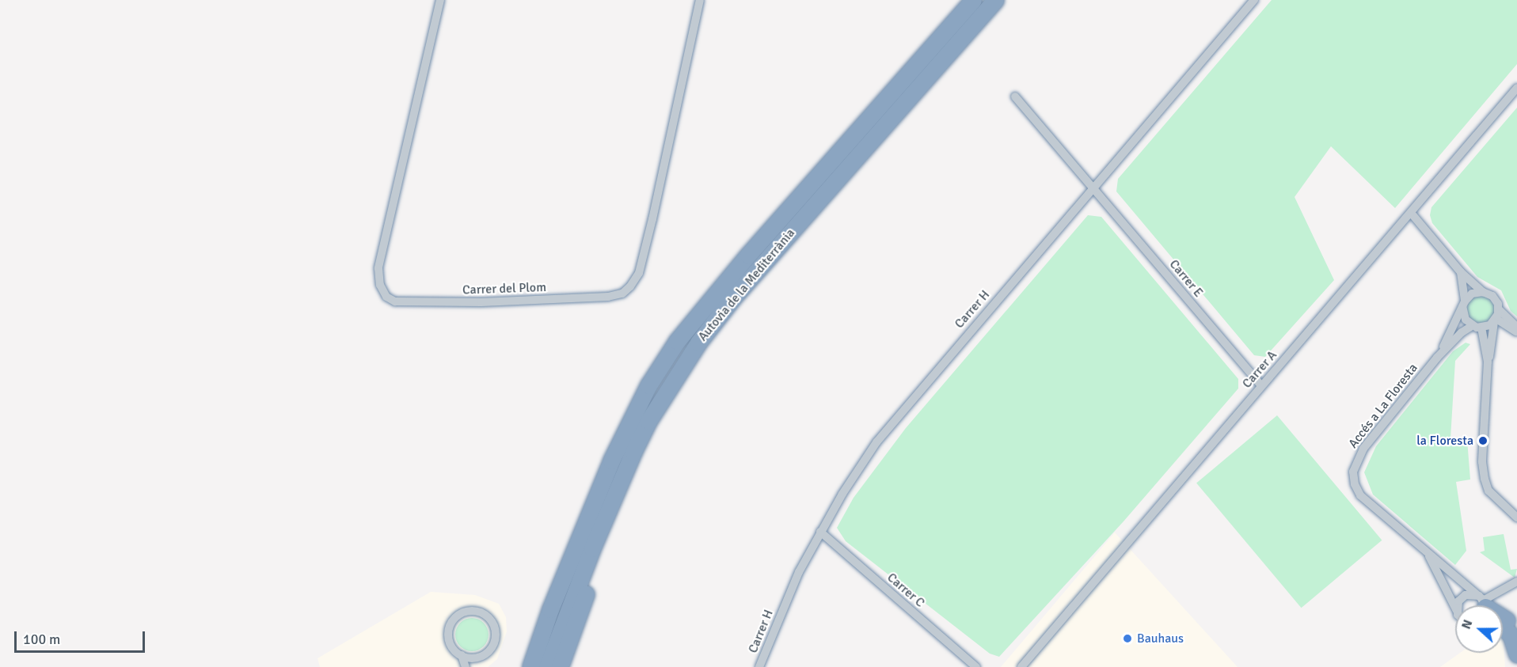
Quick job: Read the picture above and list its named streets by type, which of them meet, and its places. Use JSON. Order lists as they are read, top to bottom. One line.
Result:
{"streets":{"highway":["Autovia de la Mediterrània"],"street":["Carrer E","Carrer del Plom","Carrer H","Carrer A","Accés a La Floresta","Carrer C"]},"crossings":[["Carrer E","Carrer H"],["Carrer E","Carrer A"],["Carrer H","Carrer C"]],"places":["la Floresta","Bauhaus"],"scale_bar":"100 m","north":"left"}
